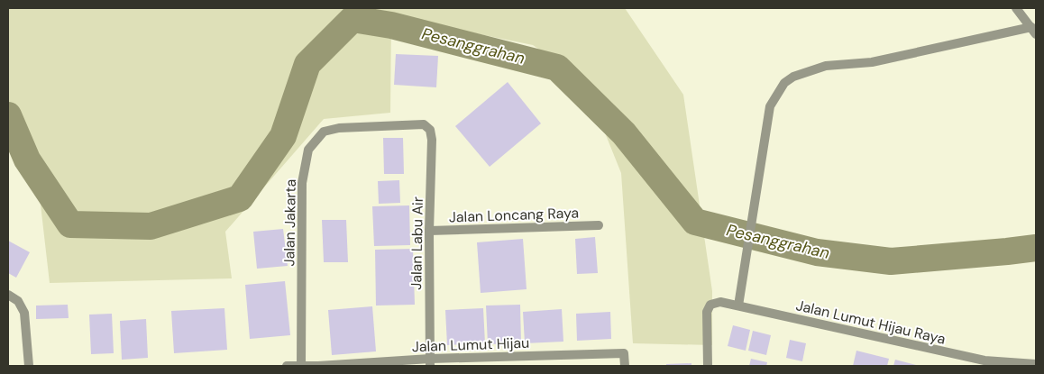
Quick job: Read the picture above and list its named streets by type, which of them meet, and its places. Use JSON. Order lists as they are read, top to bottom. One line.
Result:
{"streets":{"street":["Jalan Loncang Raya","Jalan Jakarta","Jalan Labu Air","Jalan Lumut Hijau Raya","Jalan Lumut Hijau"]},"crossings":[["Jalan Loncang Raya","Jalan Labu Air"],["Jalan Jakarta","Jalan Labu Air"],["Jalan Jakarta","Jalan Lumut Hijau"],["Jalan Labu Air","Jalan Lumut Hijau"]],"water":["Pesanggrahan"]}
